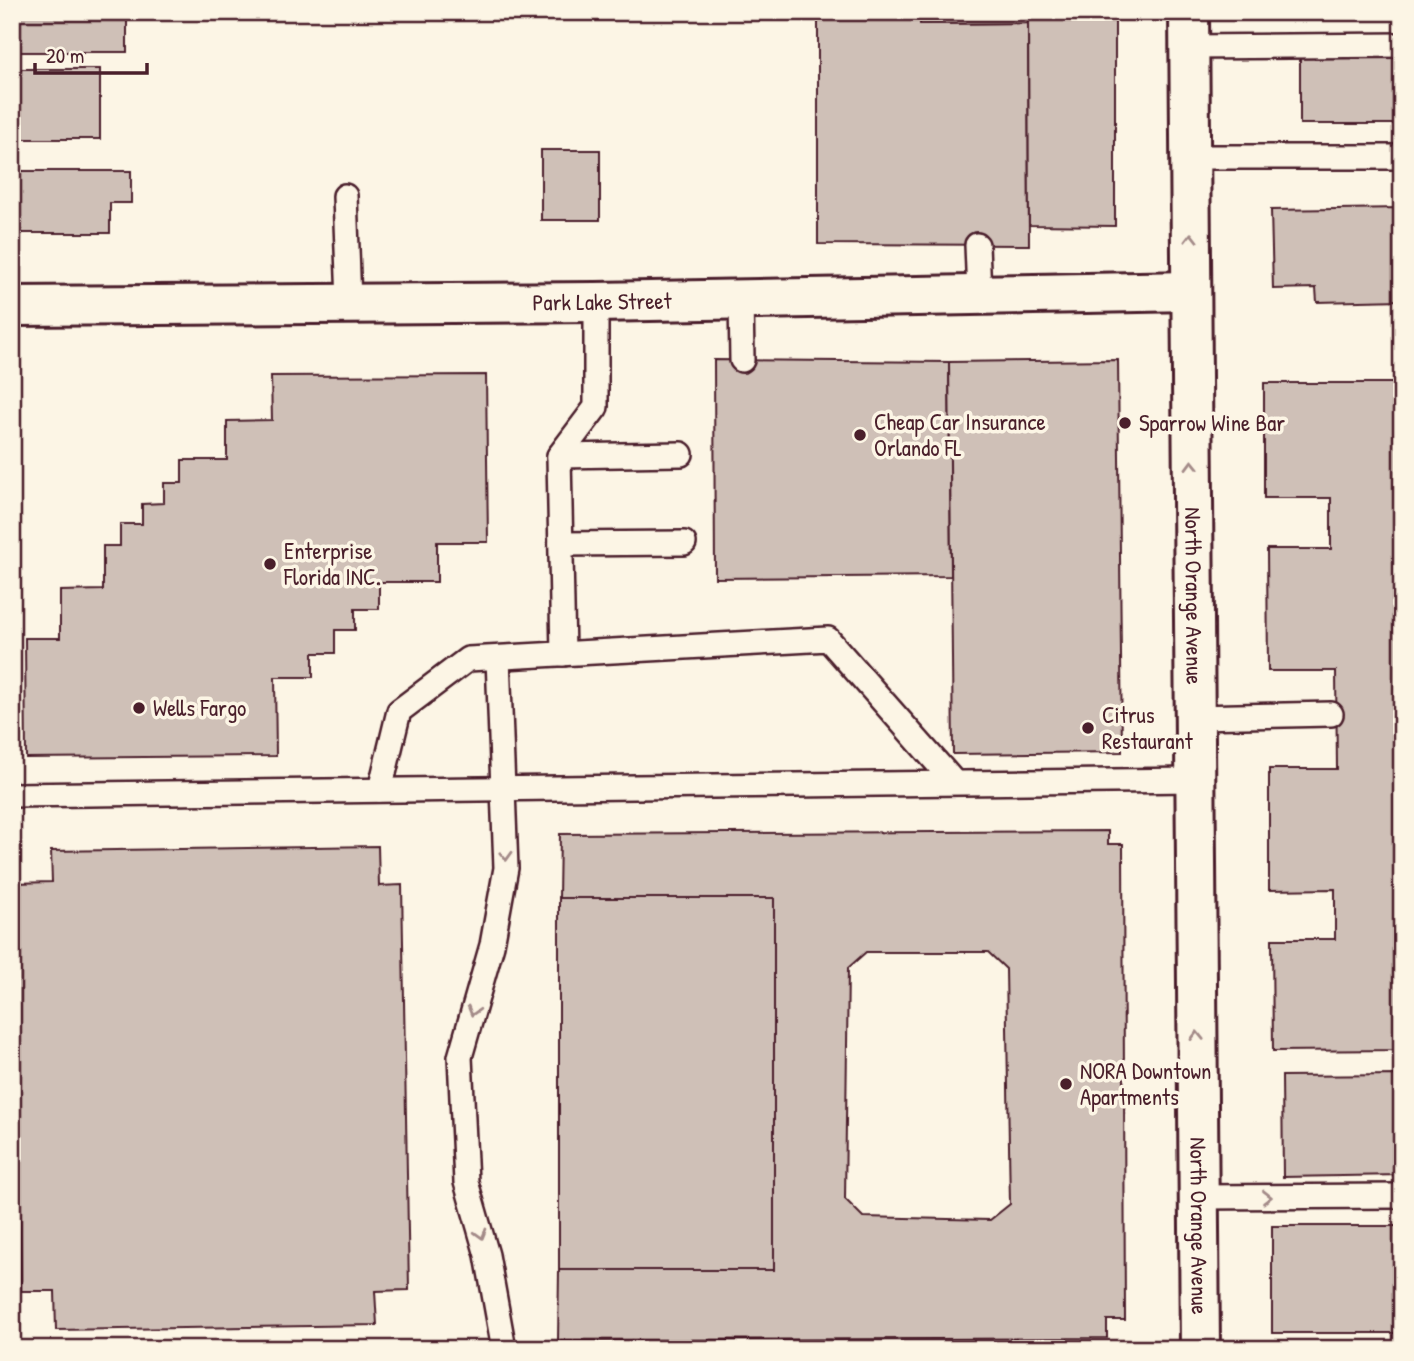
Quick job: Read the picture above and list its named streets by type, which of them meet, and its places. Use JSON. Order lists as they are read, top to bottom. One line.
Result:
{"streets":{"main road":["Park Lake Street","North Orange Avenue"]},"crossings":[["Park Lake Street","North Orange Avenue"]],"one_way":["North Orange Avenue"],"places":["Sparrow Wine Bar","Cheap Car Insurance Orlando FL","Enterprise Florida INC.","Wells Fargo","Citrus Restaurant","NORA Downtown Apartments"],"scale_bar":"20 m"}
